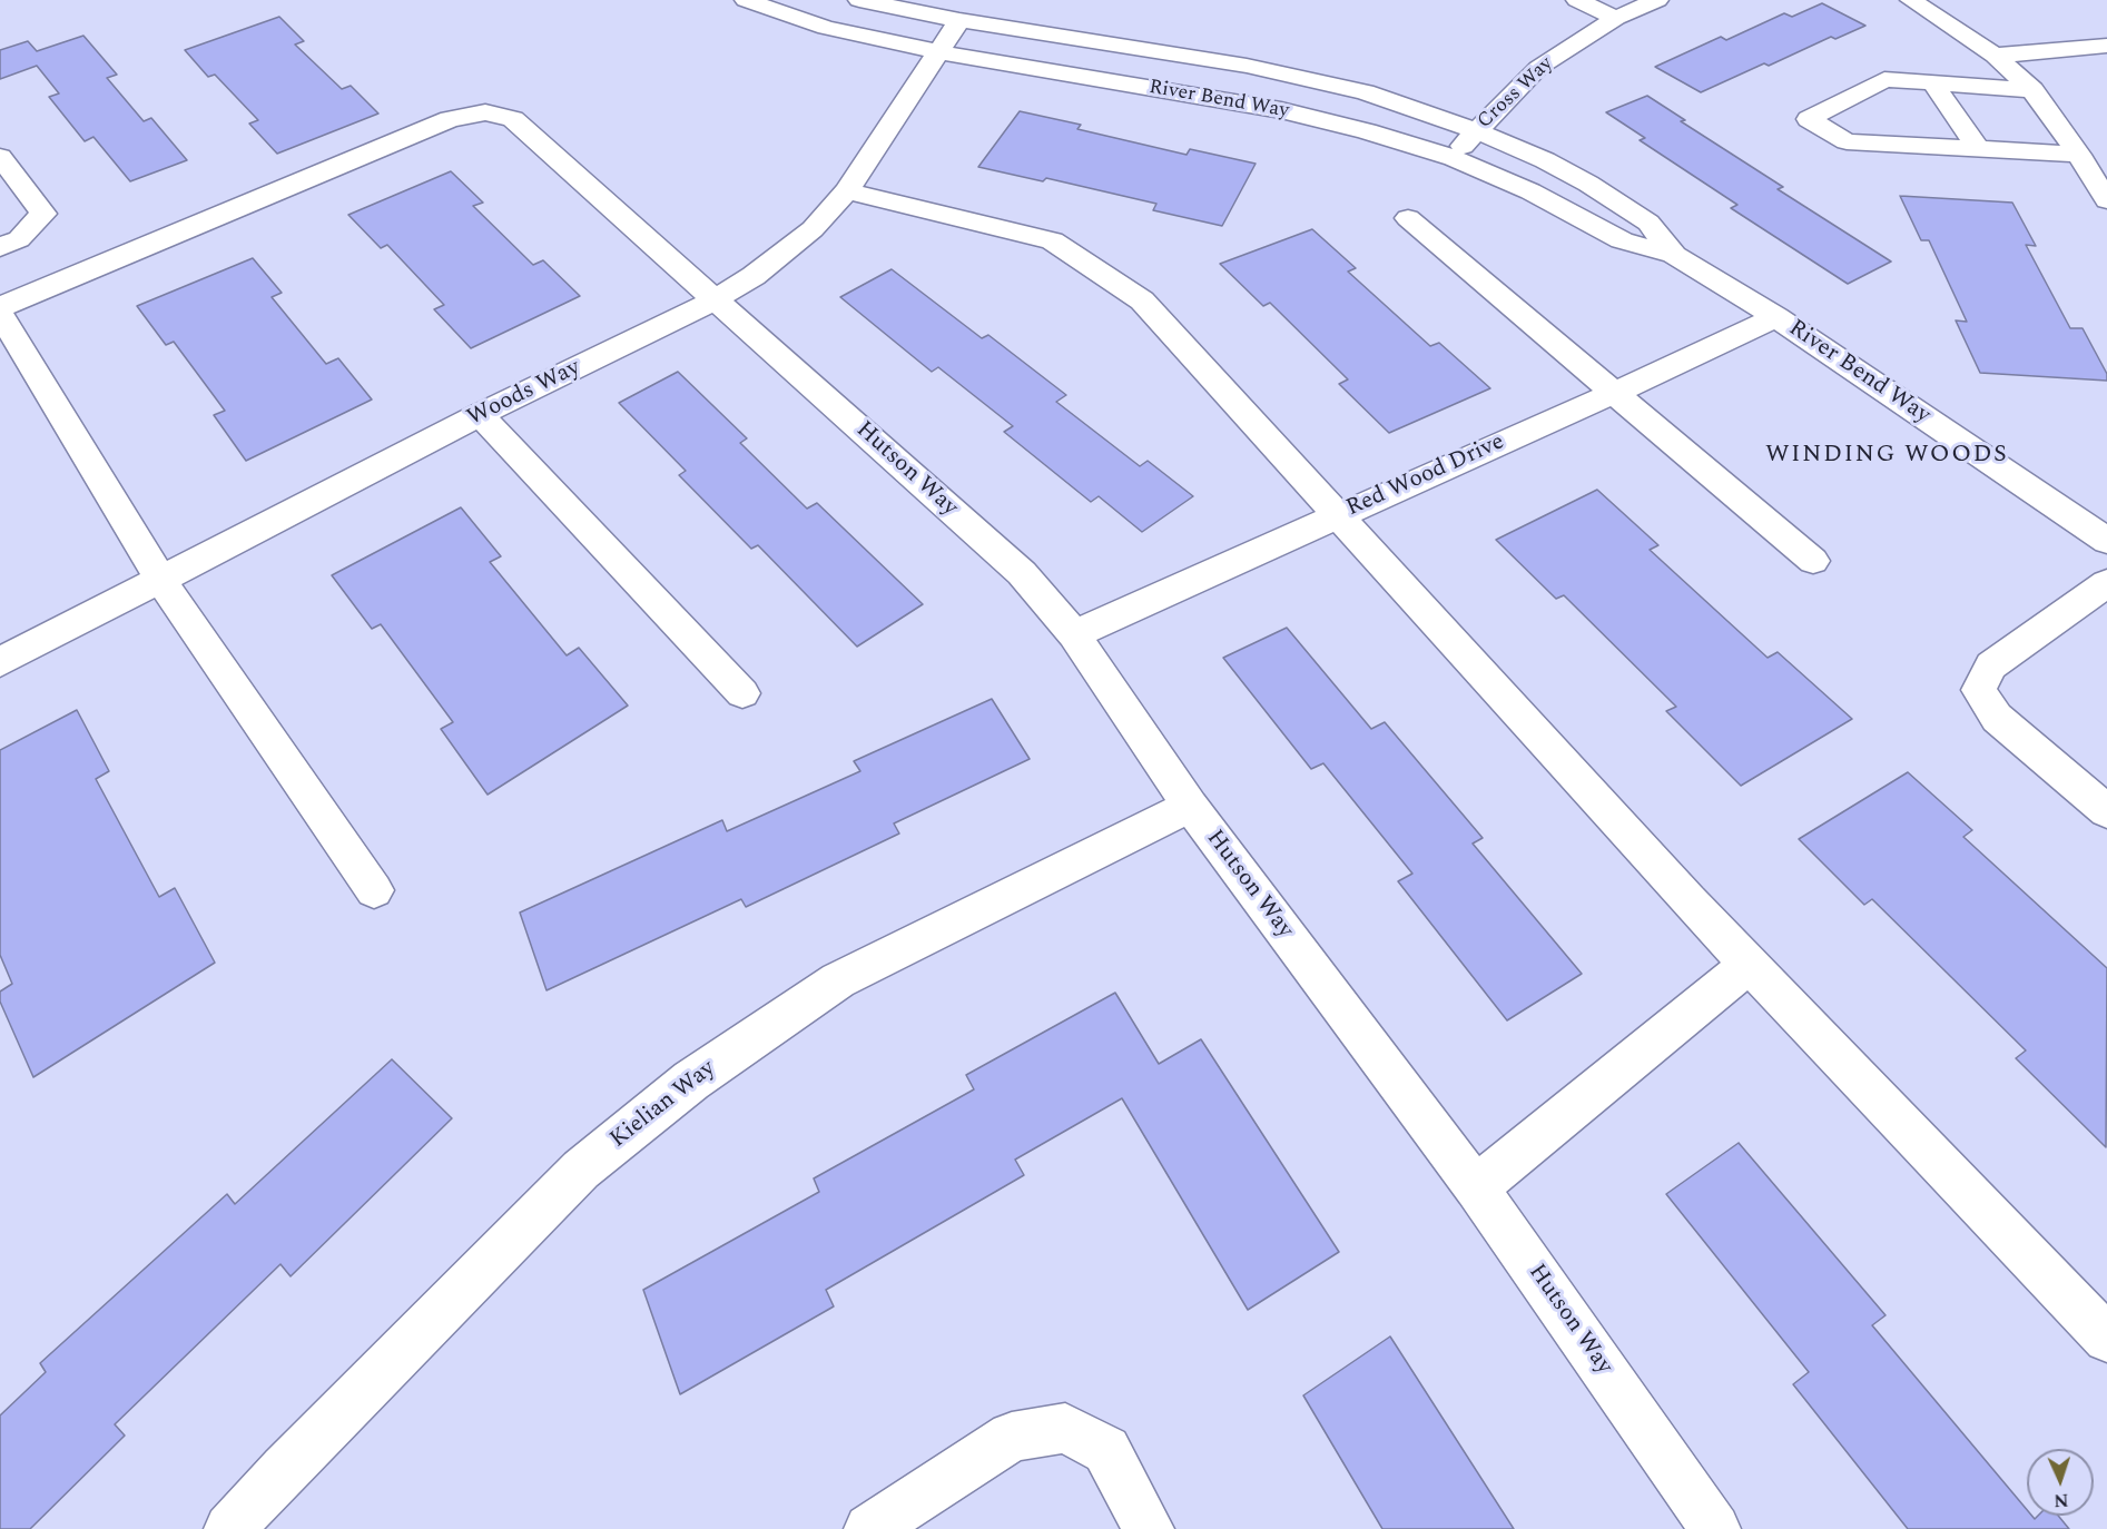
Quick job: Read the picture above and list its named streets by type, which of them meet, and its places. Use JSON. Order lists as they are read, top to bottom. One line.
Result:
{"streets":{"street":["Cross Way","River Bend Way","Woods Way","Hutson Way","Red Wood Drive","Kielian Way"]},"crossings":[["Cross Way","River Bend Way"],["River Bend Way","Woods Way"],["River Bend Way","Red Wood Drive"],["Woods Way","Hutson Way"],["Hutson Way","Red Wood Drive"],["Hutson Way","Kielian Way"]],"districts":["WINDING WOODS"],"north":"bottom"}
